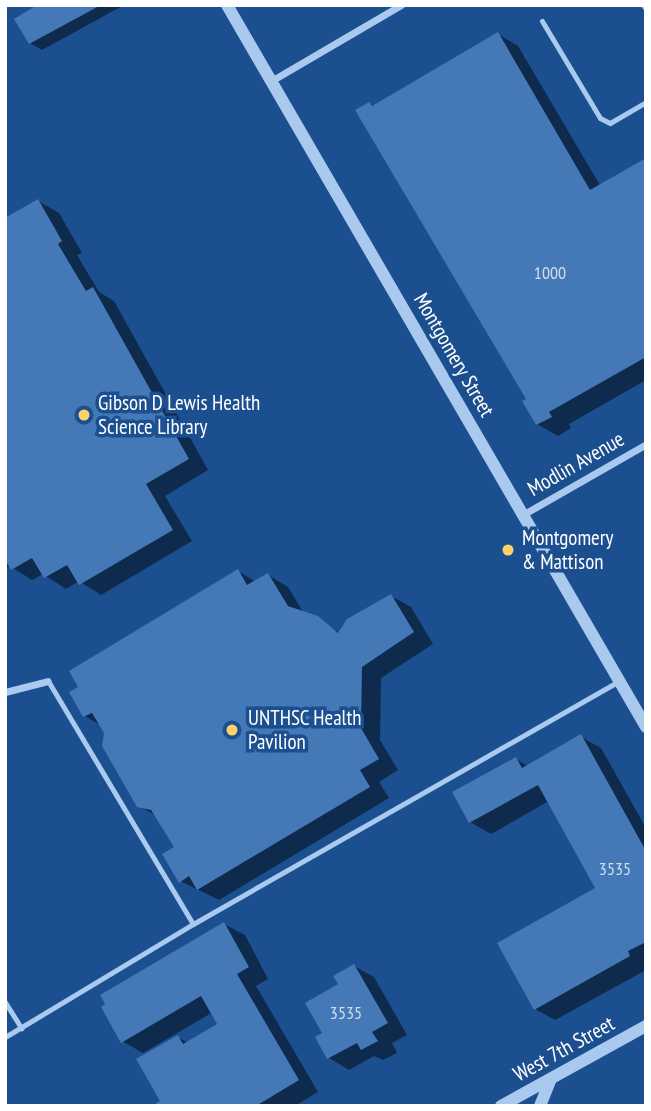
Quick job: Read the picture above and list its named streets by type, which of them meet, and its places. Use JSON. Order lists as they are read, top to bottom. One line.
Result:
{"streets":{"street":["Montgomery Street","Modlin Avenue","West 7th Street"]},"crossings":[["Montgomery Street","Modlin Avenue"]],"places":["Gibson D Lewis Health Science Library","Montgomery & Mattison","UNTHSC Health Pavilion"],"house_numbers":["1000","3535","3535"]}
